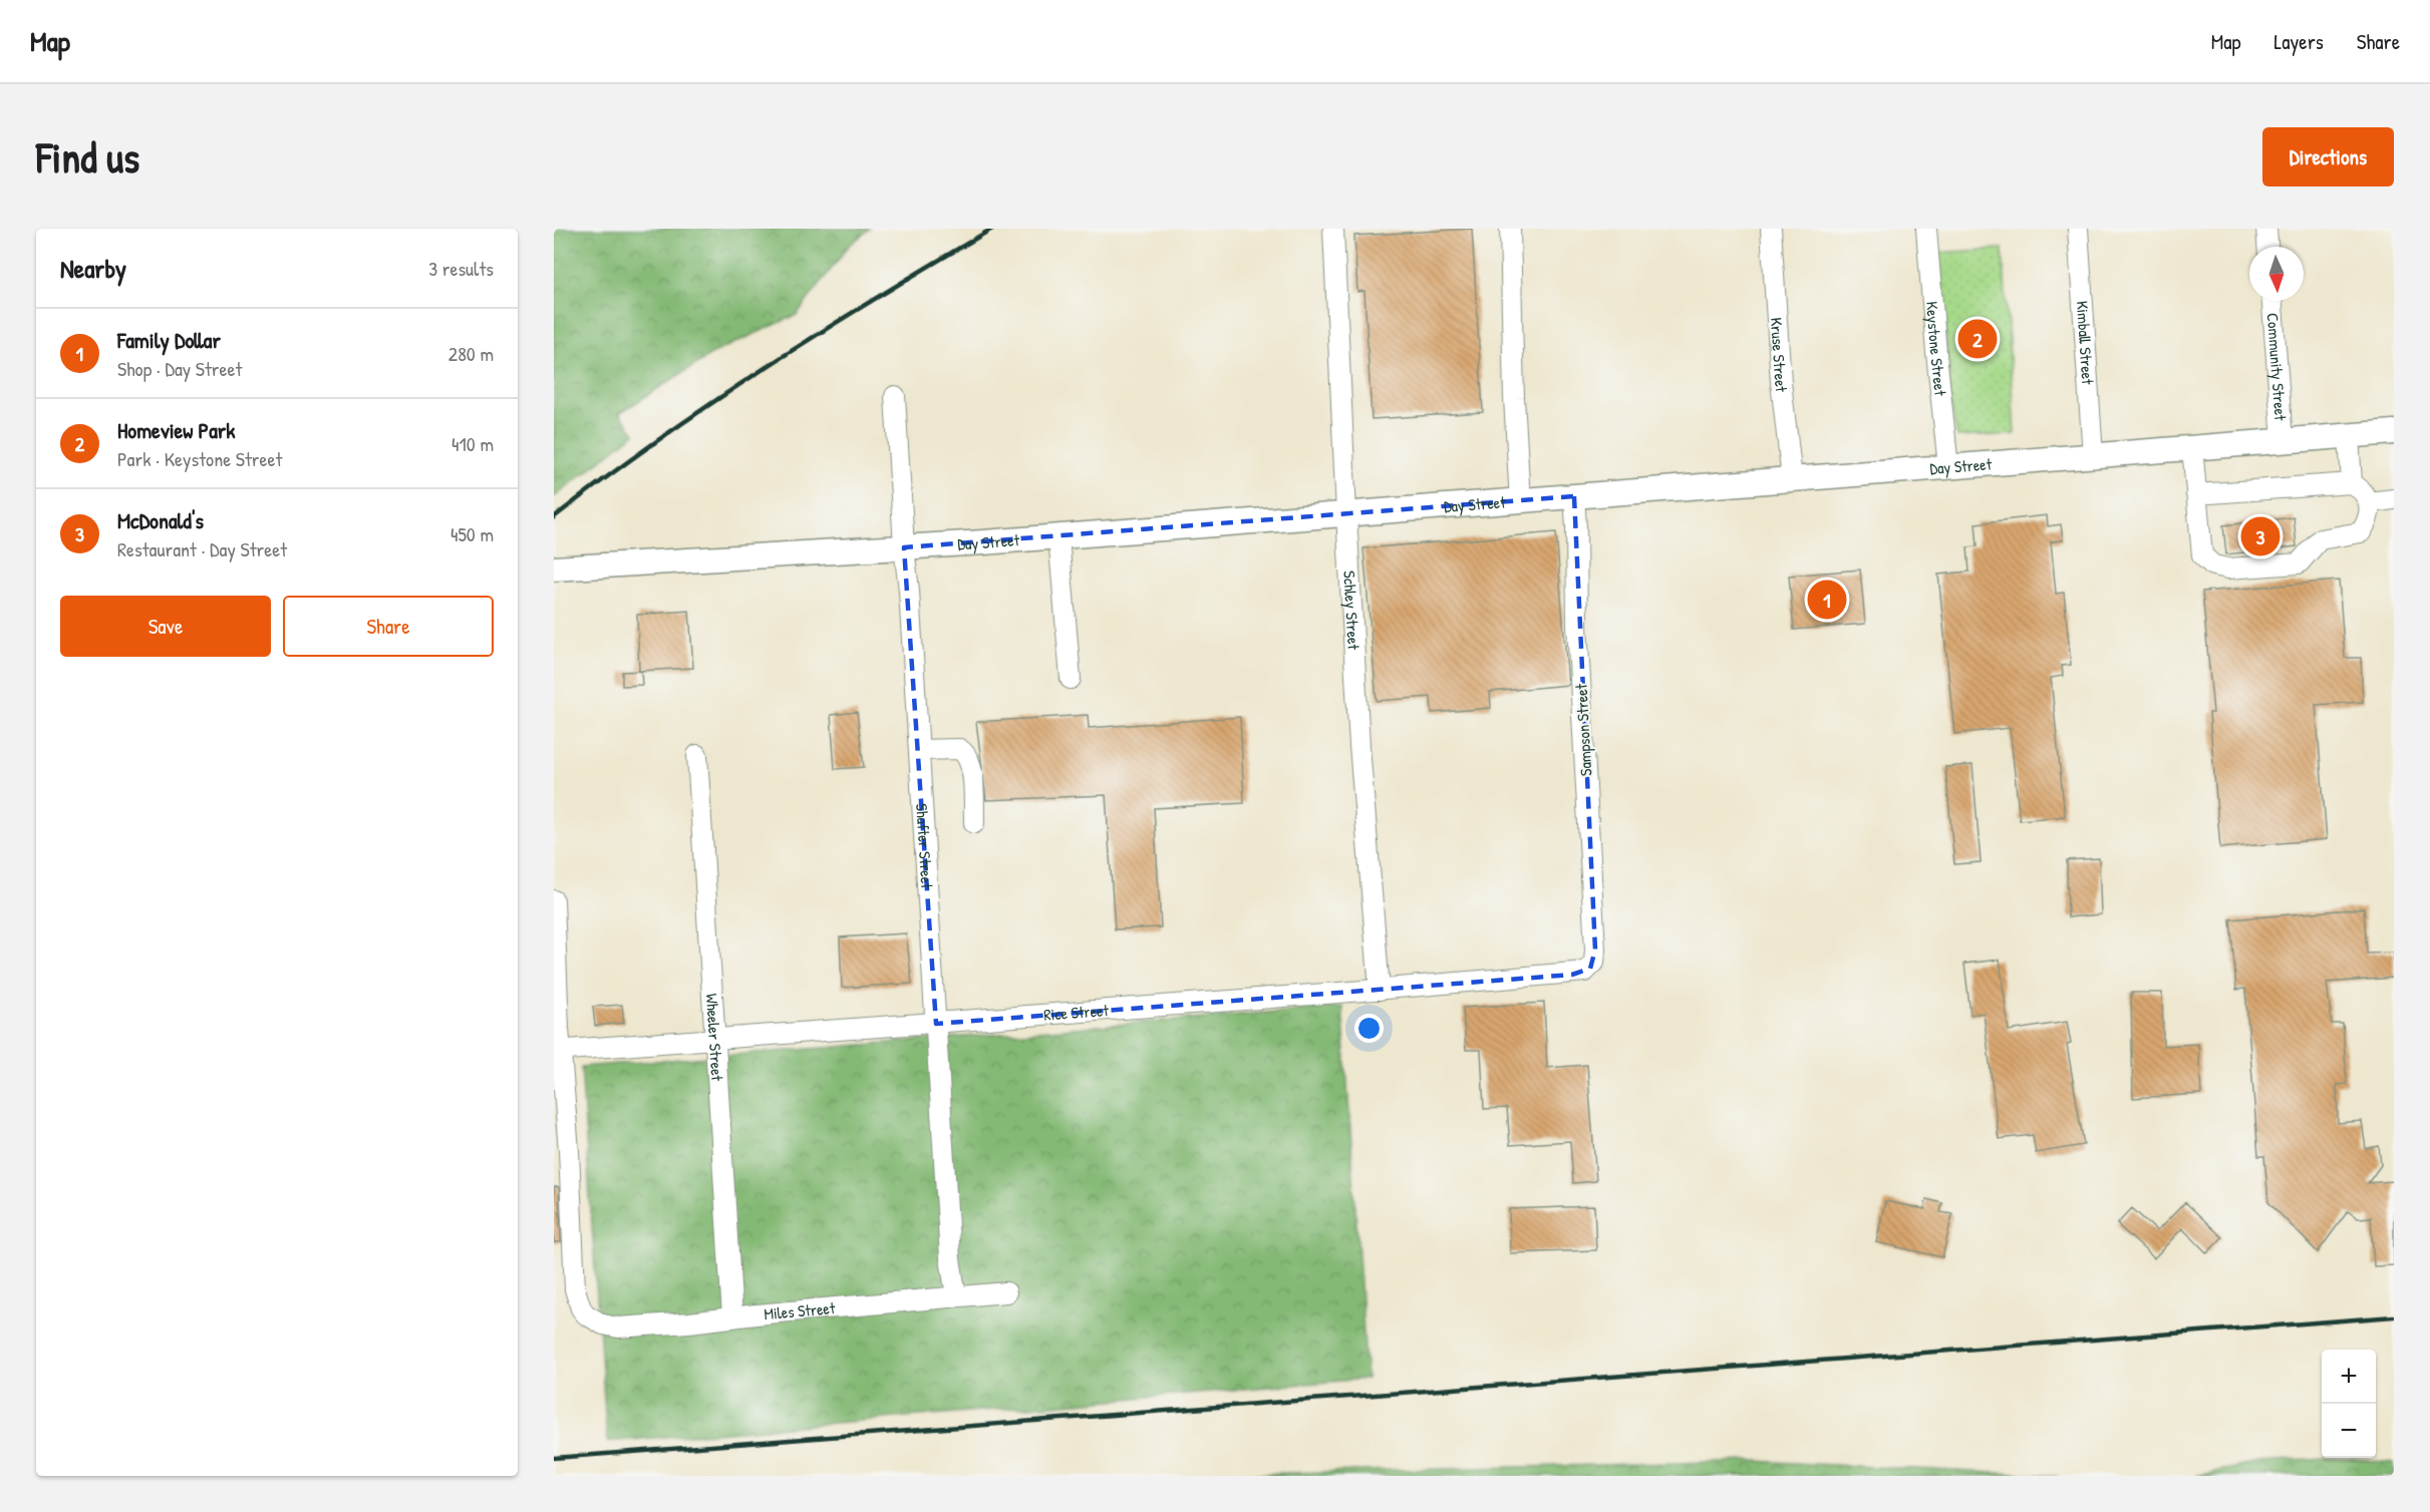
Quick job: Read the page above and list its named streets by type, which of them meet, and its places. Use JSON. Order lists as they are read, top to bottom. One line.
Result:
{"streets":{"main road":["Day Street"],"street":["Kimball Street","Keystone Street","Kruse Street","Community Street","Schley Street","Sampson Street","Shafter Street","Rice Street","Wheeler Street","Miles Street"]},"crossings":[["Kimball Street","Day Street"],["Keystone Street","Day Street"],["Kruse Street","Day Street"],["Community Street","Day Street"],["Day Street","Schley Street"],["Day Street","Sampson Street"],["Day Street","Shafter Street"],["Schley Street","Rice Street"],["Sampson Street","Rice Street"],["Shafter Street","Rice Street"],["Shafter Street","Miles Street"],["Rice Street","Wheeler Street"],["Wheeler Street","Miles Street"]],"north":"bottom","page":{"header":"Map","nav":["Map","Layers","Share"],"buttons":["Directions",["Save","Share"]],"title":"Find us","heading":["Nearby","3 results"],"list":[{"mark":"1","name":"Family Dollar","note":"Shop · Day Street","value":"280 m"},{"mark":"2","name":"Homeview Park","note":"Park · Keystone Street","value":"410 m"},{"mark":"3","name":"McDonald's","note":"Restaurant · Day Street","value":"450 m"}],"pins":["2","3","1"],"map_buttons":["+","−"]}}
